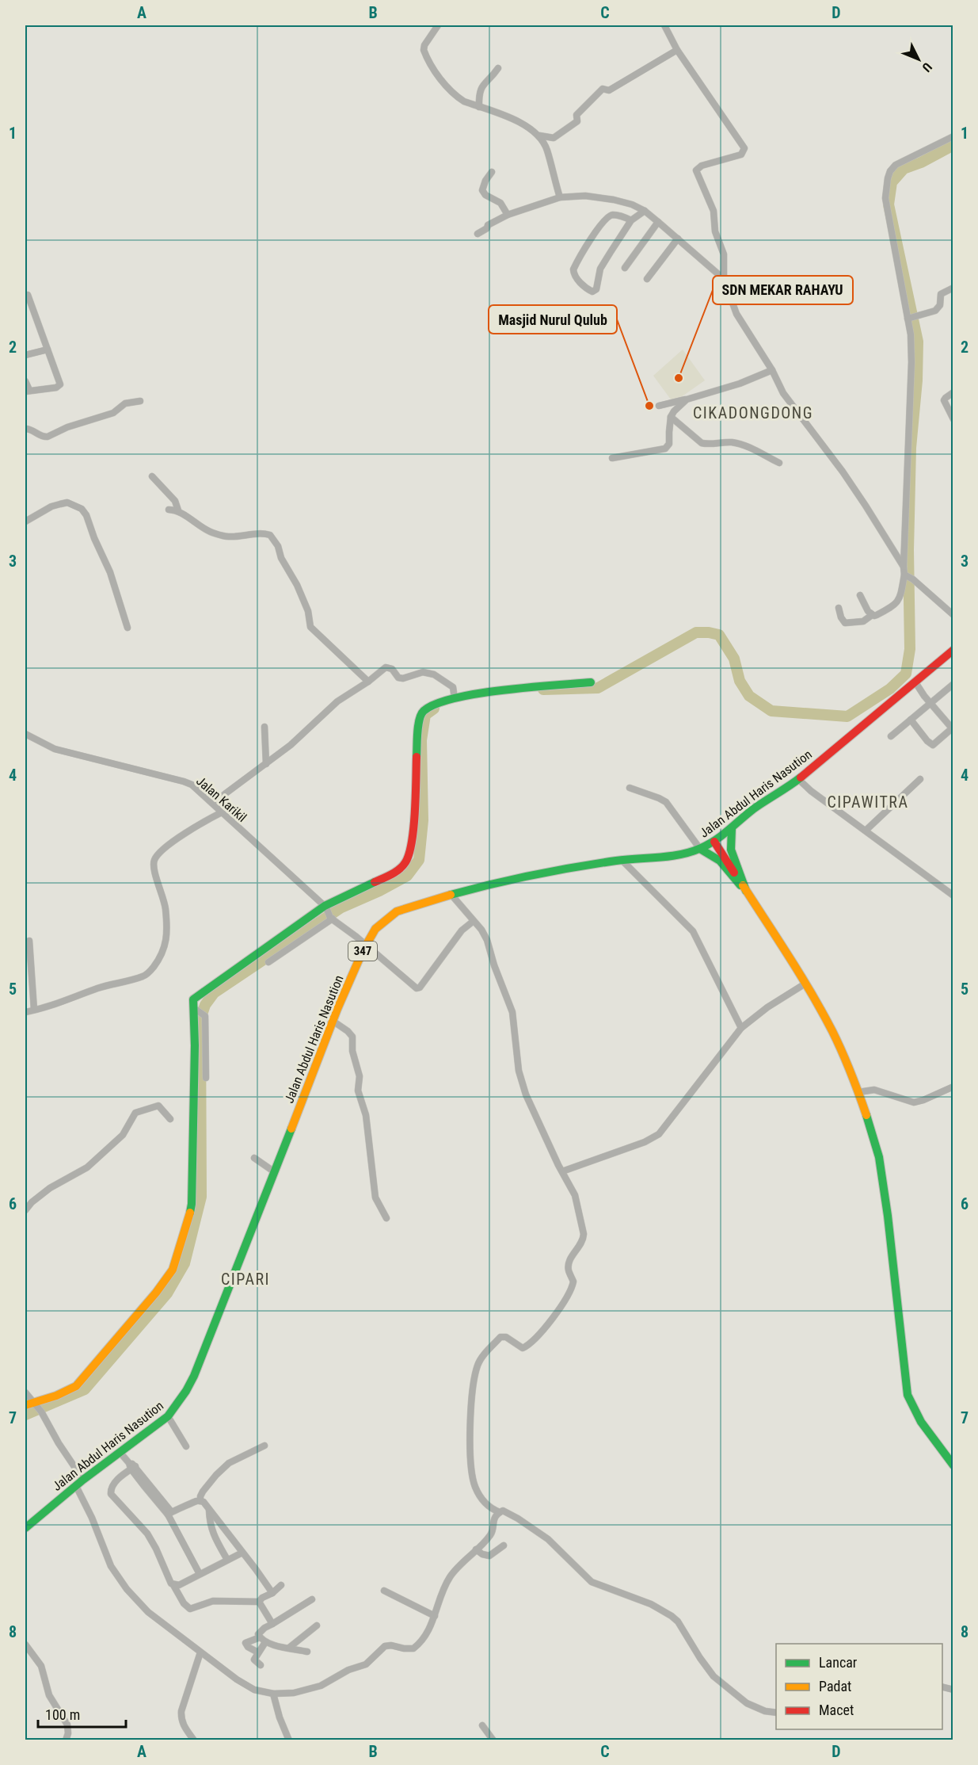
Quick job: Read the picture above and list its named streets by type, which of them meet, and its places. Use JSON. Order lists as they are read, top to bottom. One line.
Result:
{"streets":{"street":["Jalan Abdul Haris Nasution","Jalan Karikil","347"]},"districts":["CIKADONGDONG","CIPAWITRA","CIPARI"],"places":["SDN MEKAR RAHAYU","Masjid Nurul Qulub"],"legend":["Lancar","Padat","Macet"],"scale_bar":"100 m","north":"bottom right","grid":{"columns":["A","B","C","D"],"rows":["1","2","3","4","5","6","7","8"]}}
